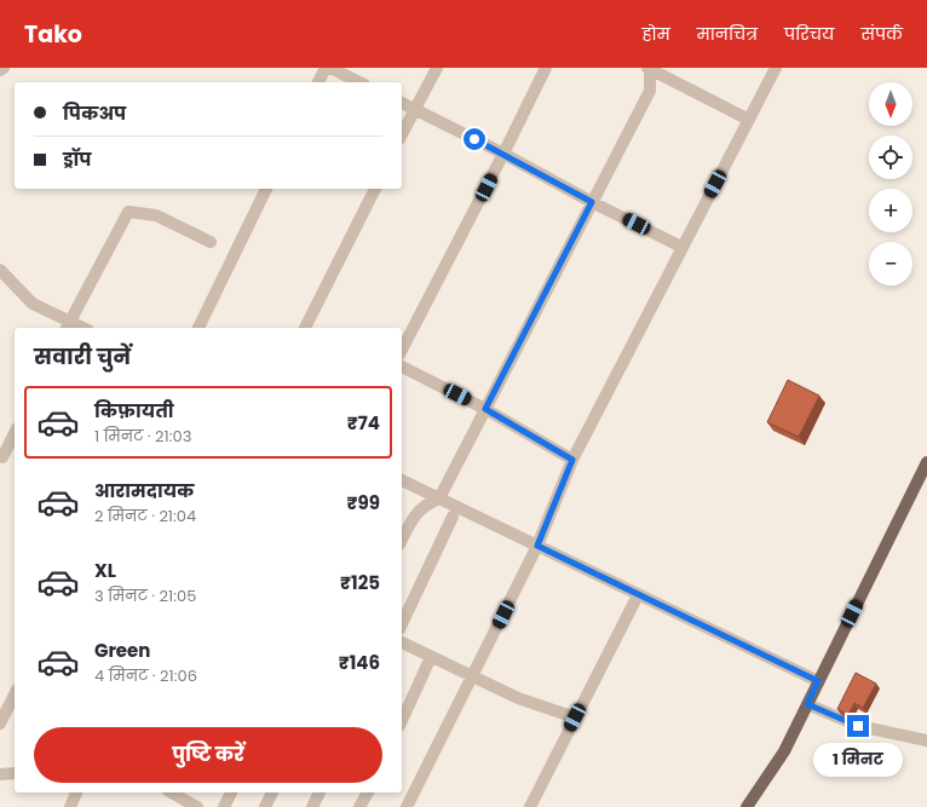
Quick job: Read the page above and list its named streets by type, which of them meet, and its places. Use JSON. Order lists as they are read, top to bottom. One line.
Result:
{"north":"bottom","page":{"header":"Tako","nav":["होम","मानचित्र","परिचय","संपर्क"],"map_buttons":["+","−"],"banner":["पिकअप","ड्रॉप"],"heading":"सवारी चुनें","list":[{"name":"किफ़ायती","note":"1 मिनट · 21:03","value":"₹74"},{"name":"आरामदायक","note":"2 मिनट · 21:04","value":"₹99"},{"name":"XL","note":"3 मिनट · 21:05","value":"₹125"},{"name":"Green","note":"4 मिनट · 21:06","value":"₹146"}],"buttons":"पुष्टि करें","bubble":"1 मिनट"}}
